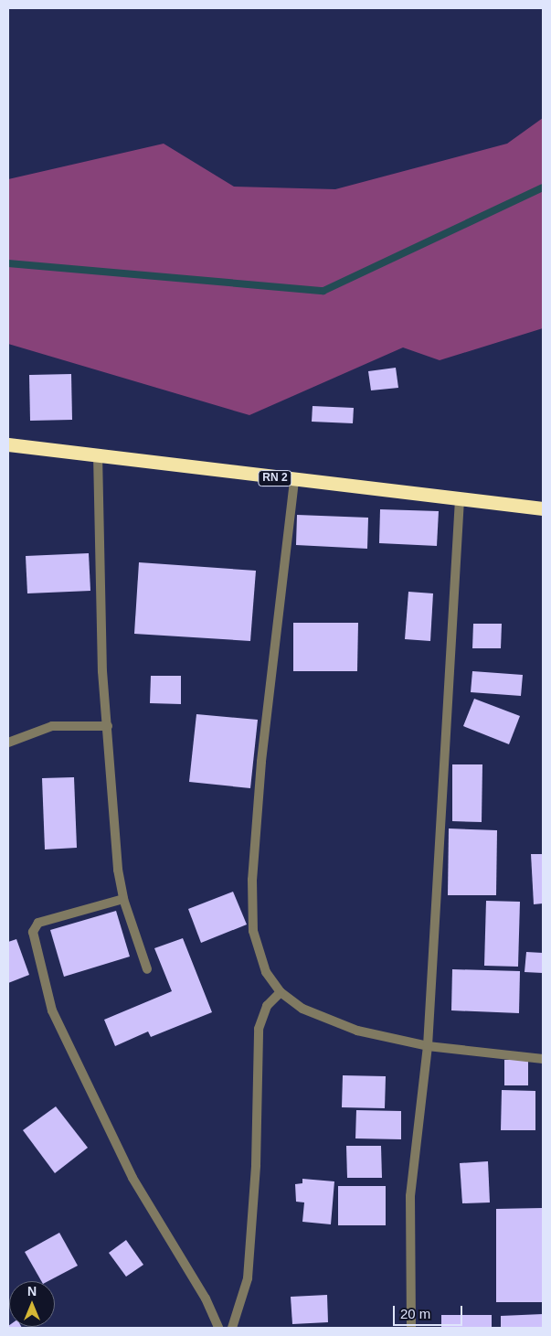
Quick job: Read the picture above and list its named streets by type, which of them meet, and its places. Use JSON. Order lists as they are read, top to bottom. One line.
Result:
{"streets":{"highway":["RN 2"]},"scale_bar":"20 m","north":"top"}
